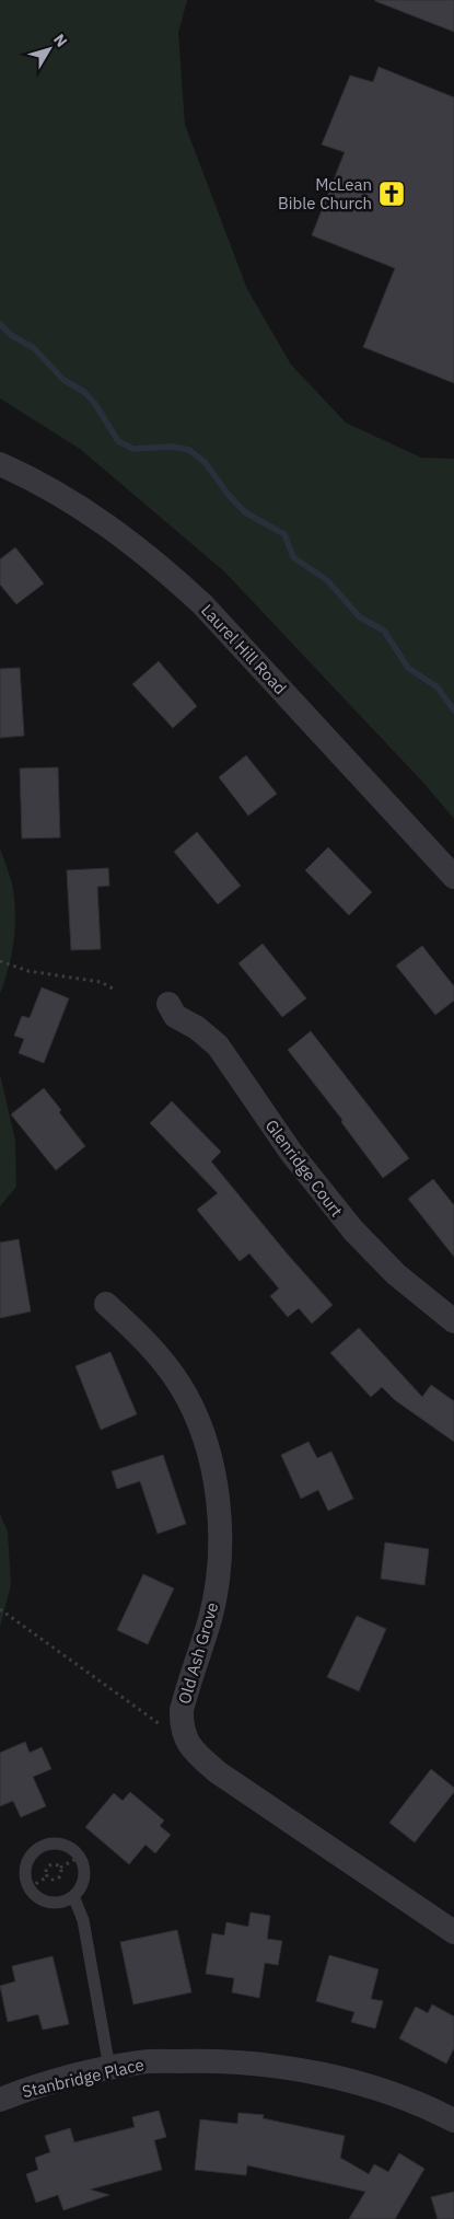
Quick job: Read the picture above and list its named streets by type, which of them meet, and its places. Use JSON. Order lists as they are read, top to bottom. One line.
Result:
{"streets":{"street":["Laurel Hill Road","Glenridge Court","Old Ash Grove","Stanbridge Place"]},"places":{"church":["McLean Bible Church"]},"north":"top right"}
